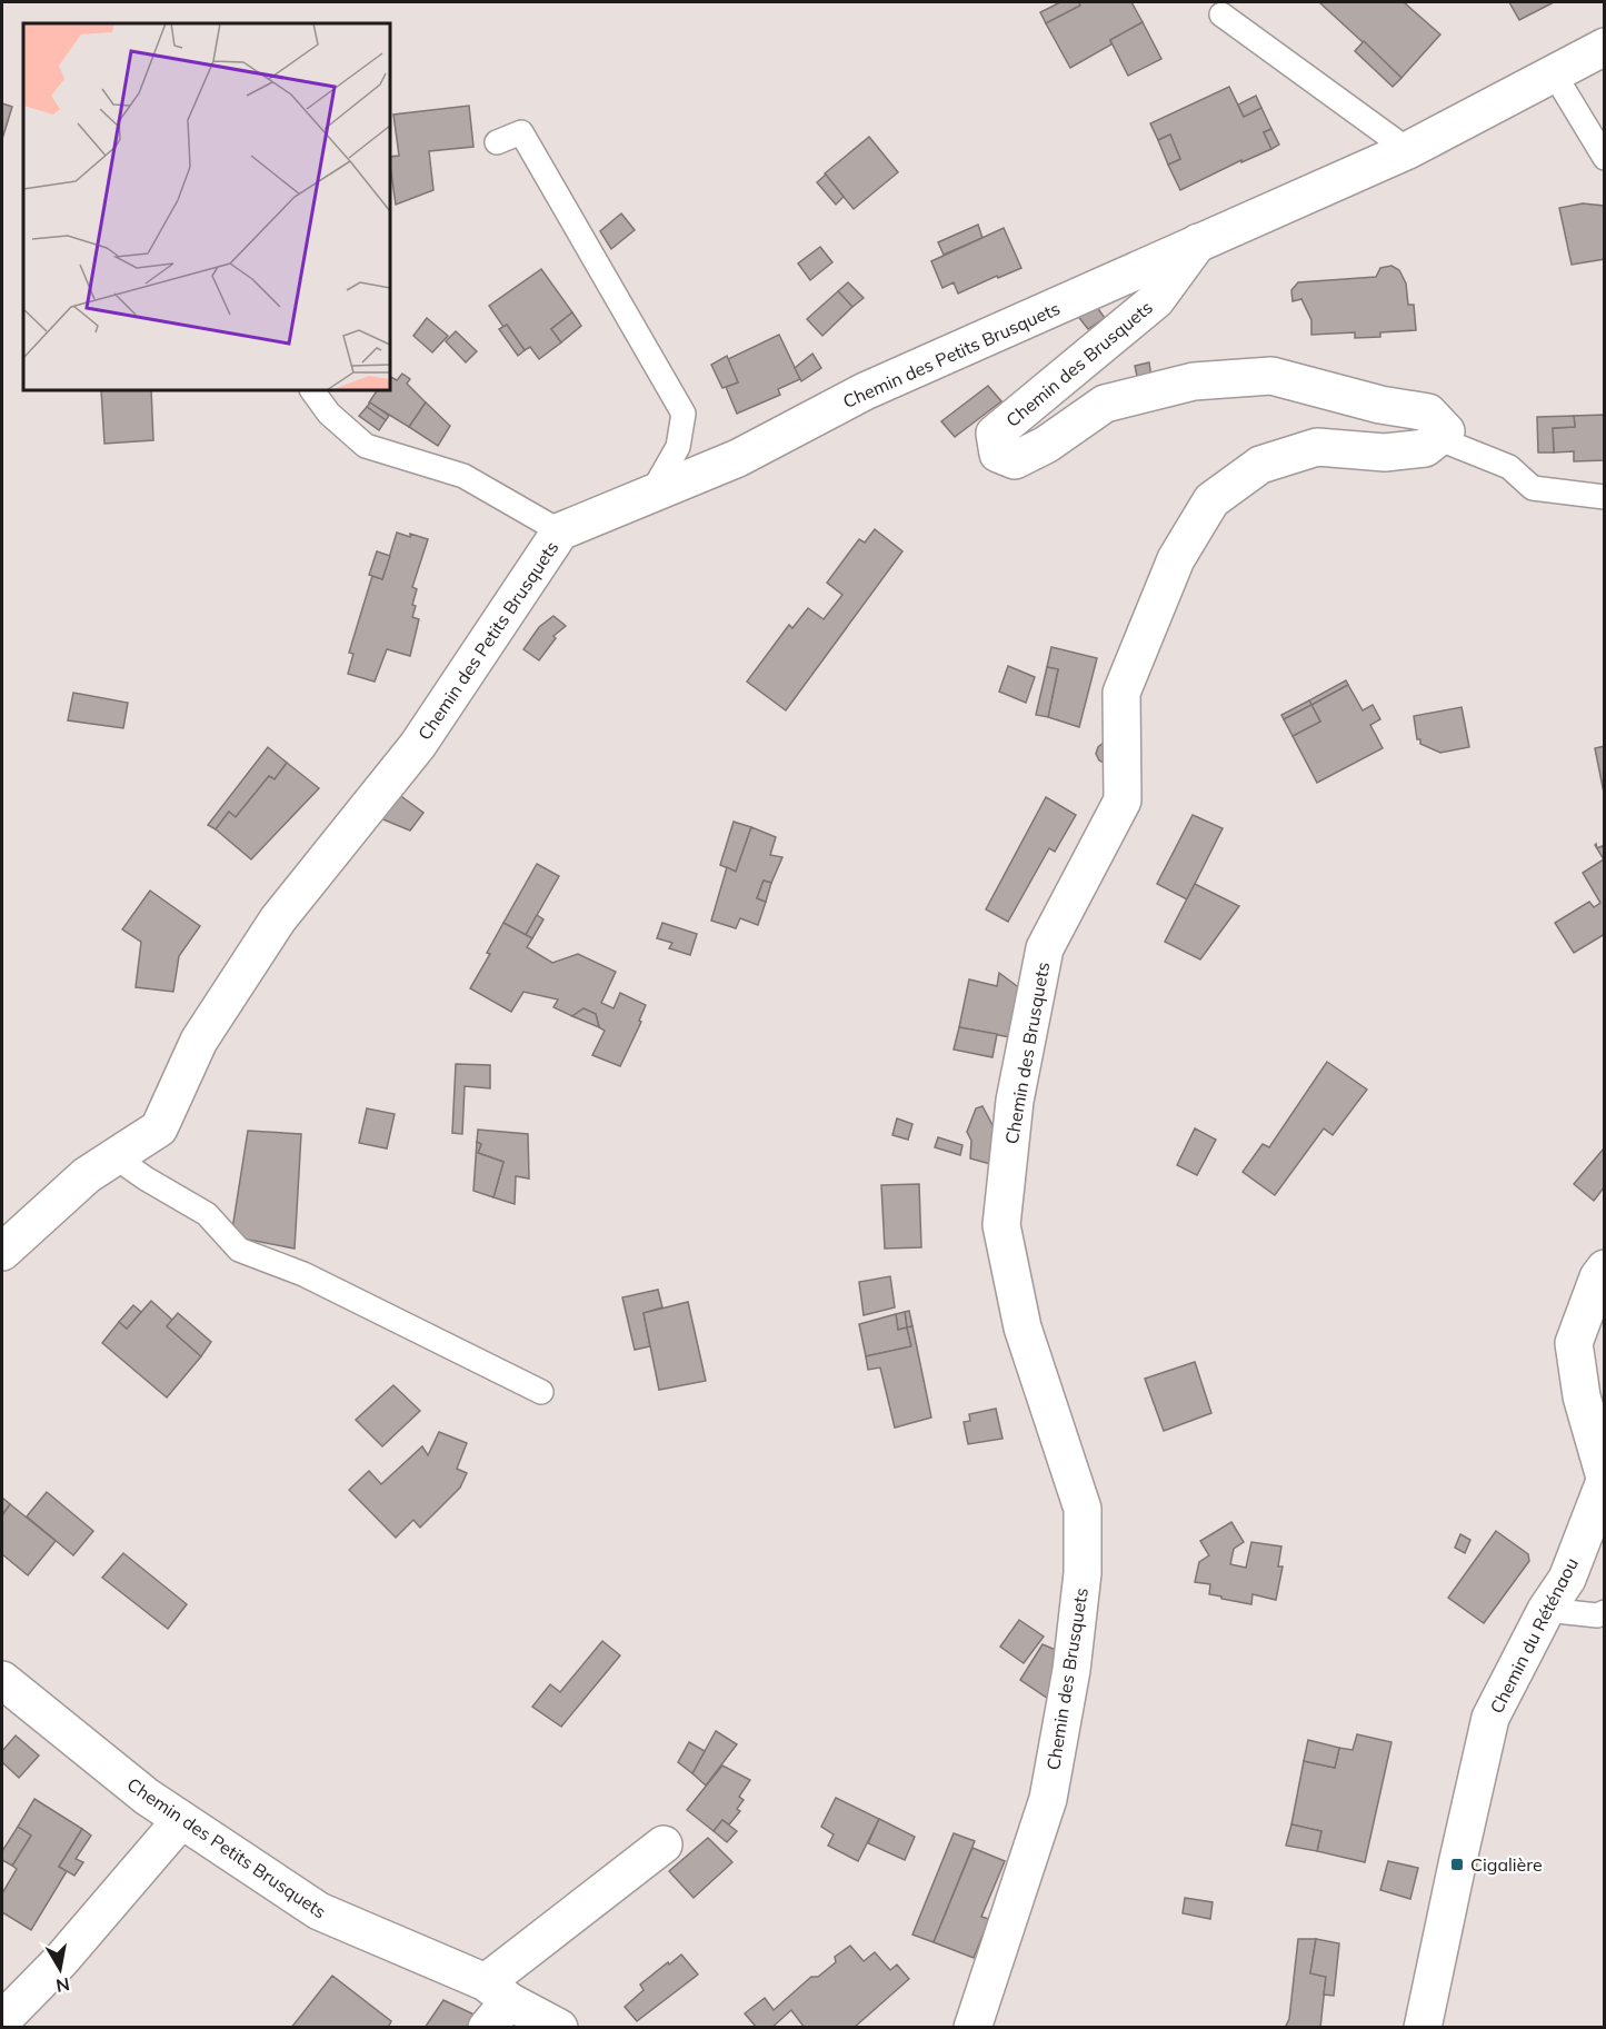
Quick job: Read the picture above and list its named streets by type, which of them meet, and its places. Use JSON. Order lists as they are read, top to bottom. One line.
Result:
{"streets":{"street":["Chemin des Petits Brusquets","Chemin des Brusquets","Chemin du Réténaou"]},"crossings":[["Chemin des Petits Brusquets","Chemin des Brusquets"]],"places":{"transit":["Cigalière"]},"north":"bottom"}
